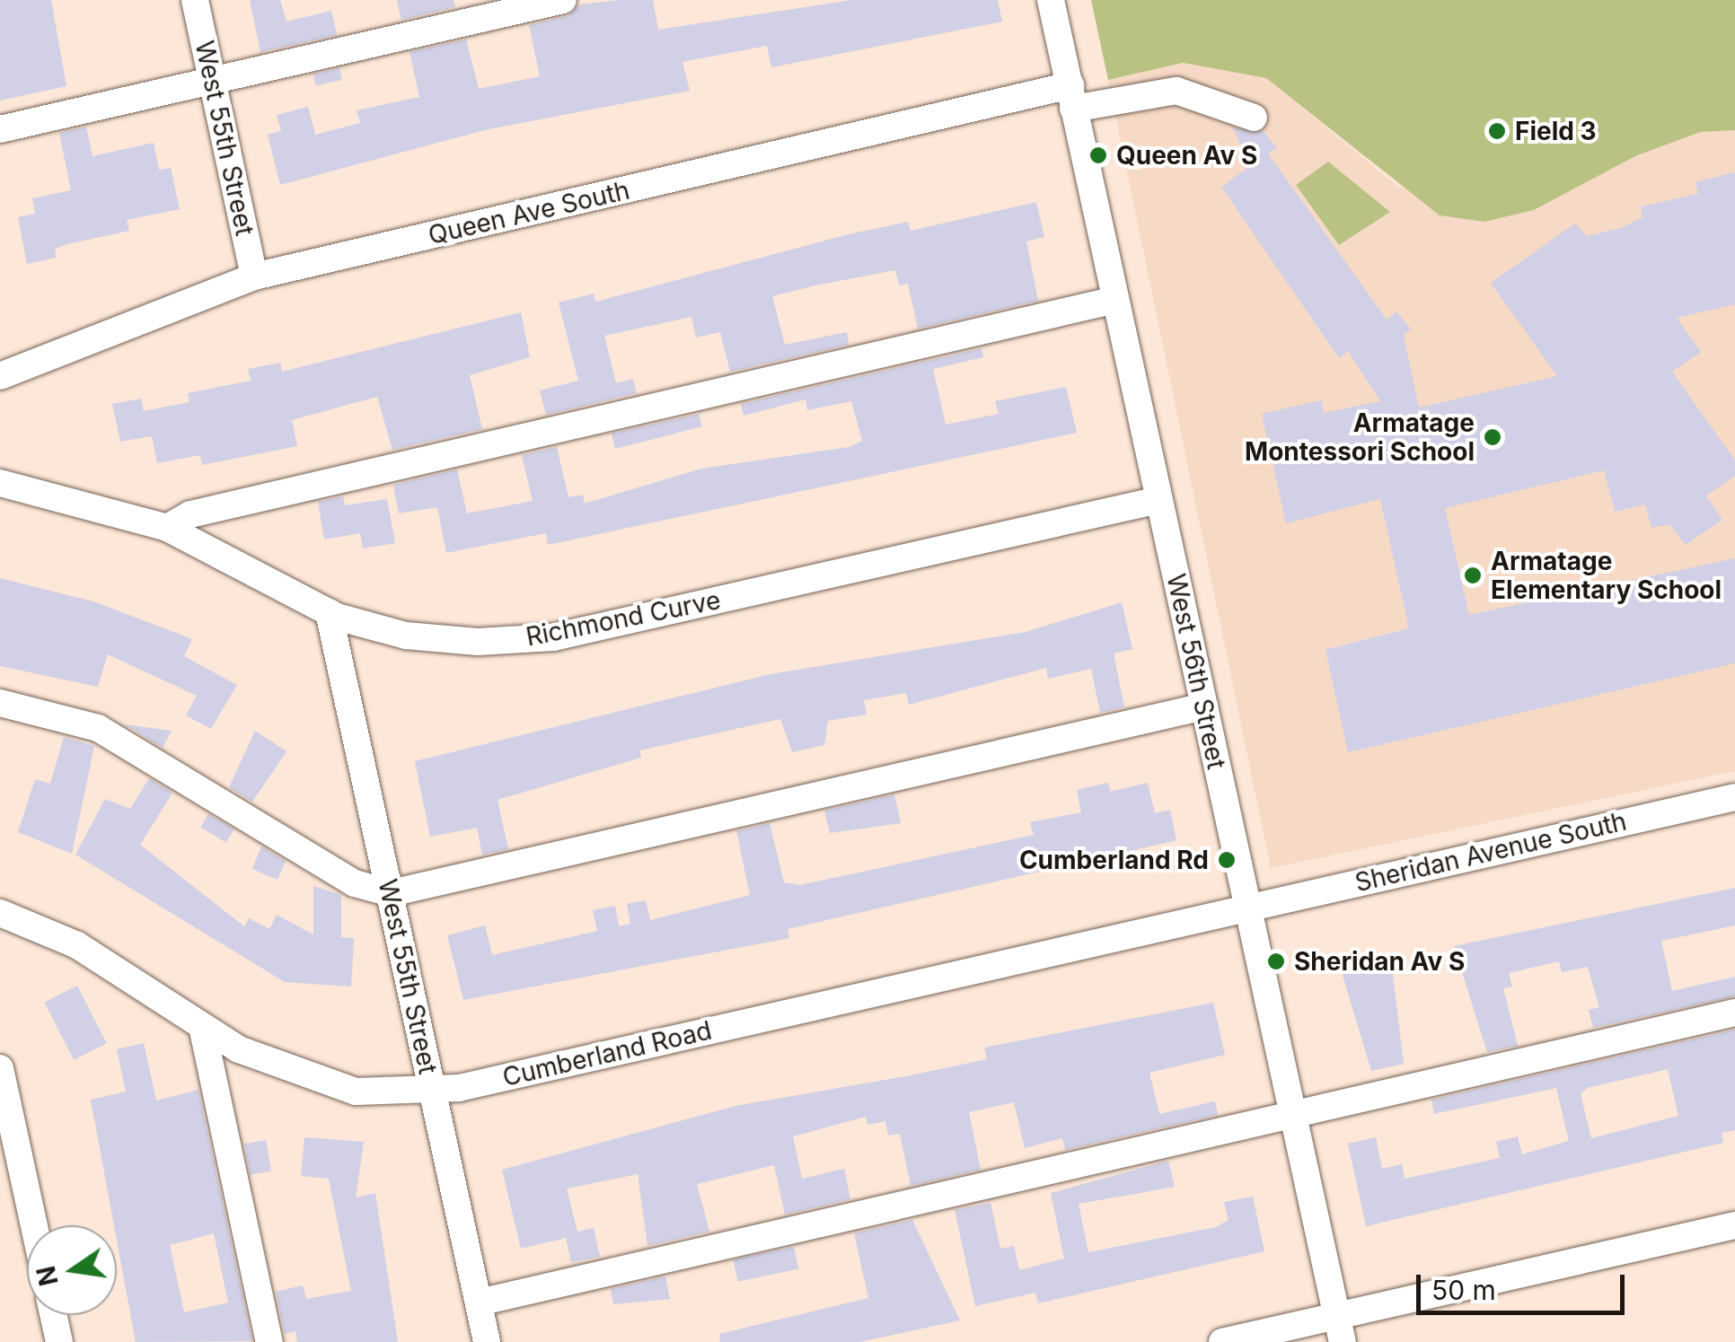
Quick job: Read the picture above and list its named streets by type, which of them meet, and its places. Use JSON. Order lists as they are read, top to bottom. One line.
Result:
{"streets":{"street":["West 55th Street","Queen Ave South","Richmond Curve","West 56th Street","Sheridan Avenue South","Cumberland Road"]},"crossings":[["West 55th Street","Queen Ave South"],["West 55th Street","Richmond Curve"],["West 55th Street","Cumberland Road"],["Queen Ave South","West 56th Street"],["Richmond Curve","West 56th Street"],["West 56th Street","Sheridan Avenue South"],["West 56th Street","Cumberland Road"],["Sheridan Avenue South","Cumberland Road"]],"places":["Field 3","Queen Av S","Armatage Montessori School","Armatage Elementary School","Cumberland Rd","Sheridan Av S"],"scale_bar":"50 m","north":"left"}
